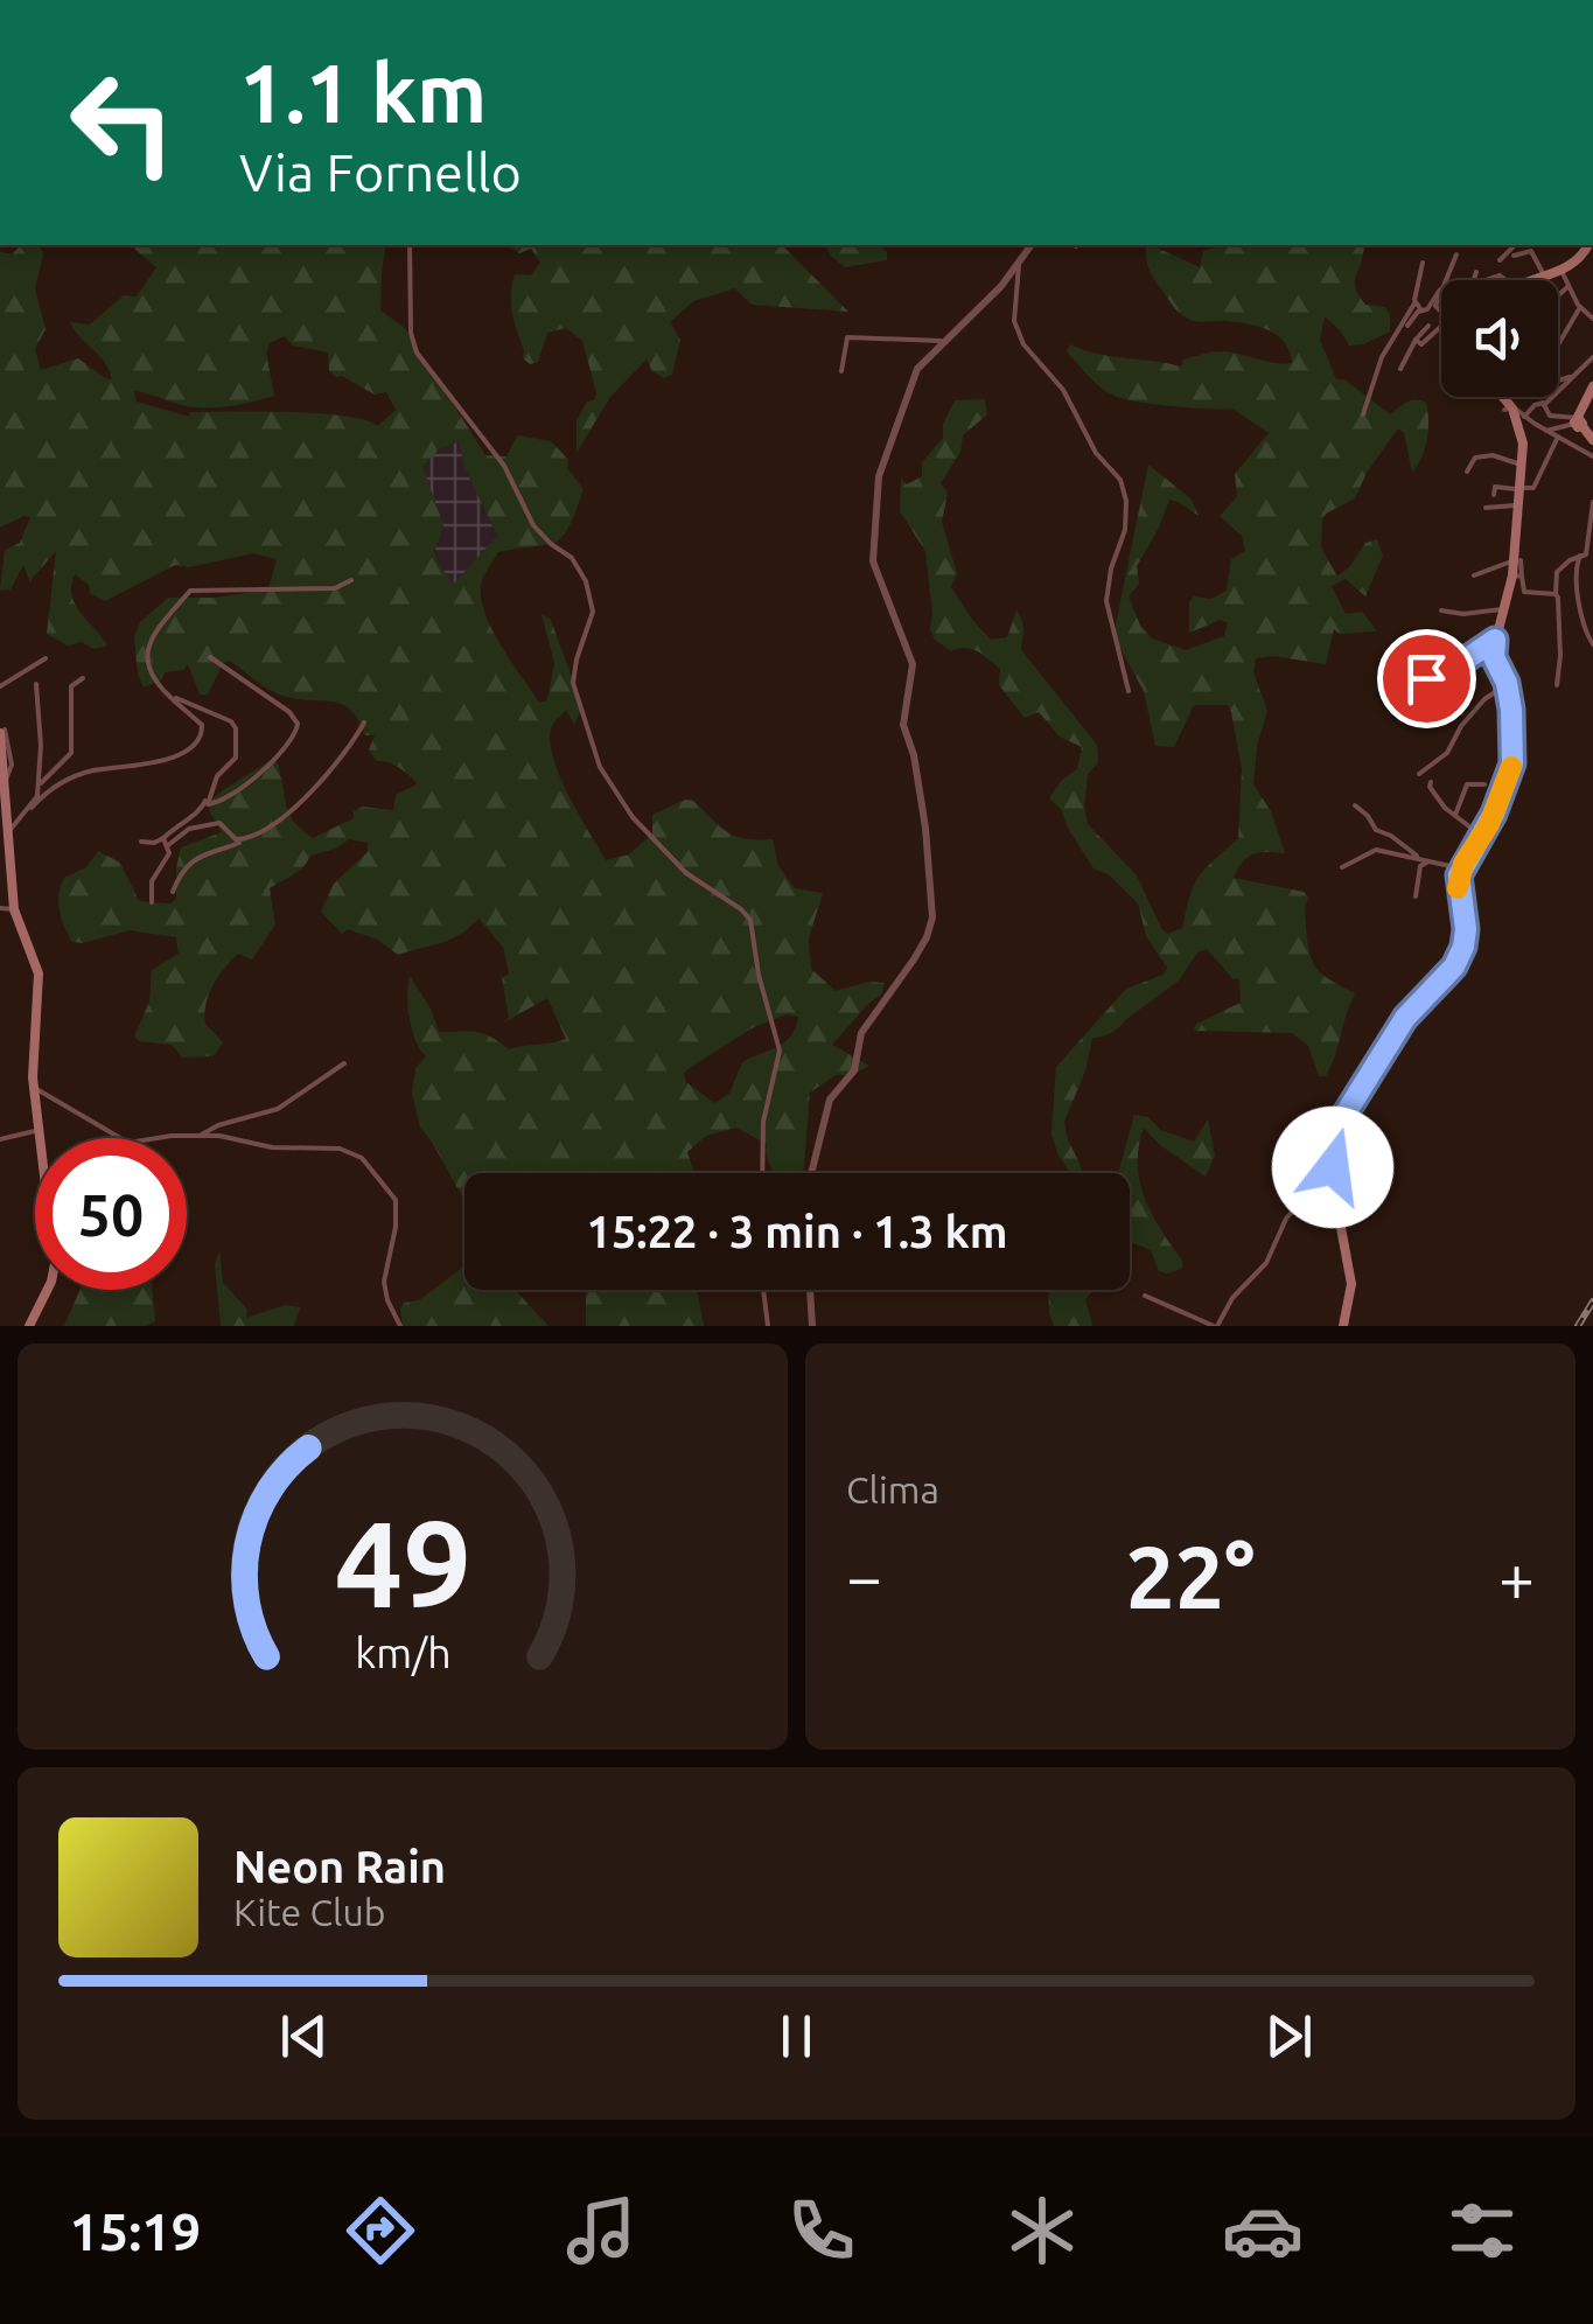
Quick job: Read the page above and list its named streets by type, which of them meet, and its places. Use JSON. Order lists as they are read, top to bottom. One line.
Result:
{"page":{"turn":["1.1 km","Via Fornello"],"limit":"50","trip":"15:22 · 3 min · 1.3 km","tile":"Clima","heat":["−","22°","+"],"song":["Neon Rain","Kite Club"],"tabs":"15:19","gauge":["49","km/h"]}}
